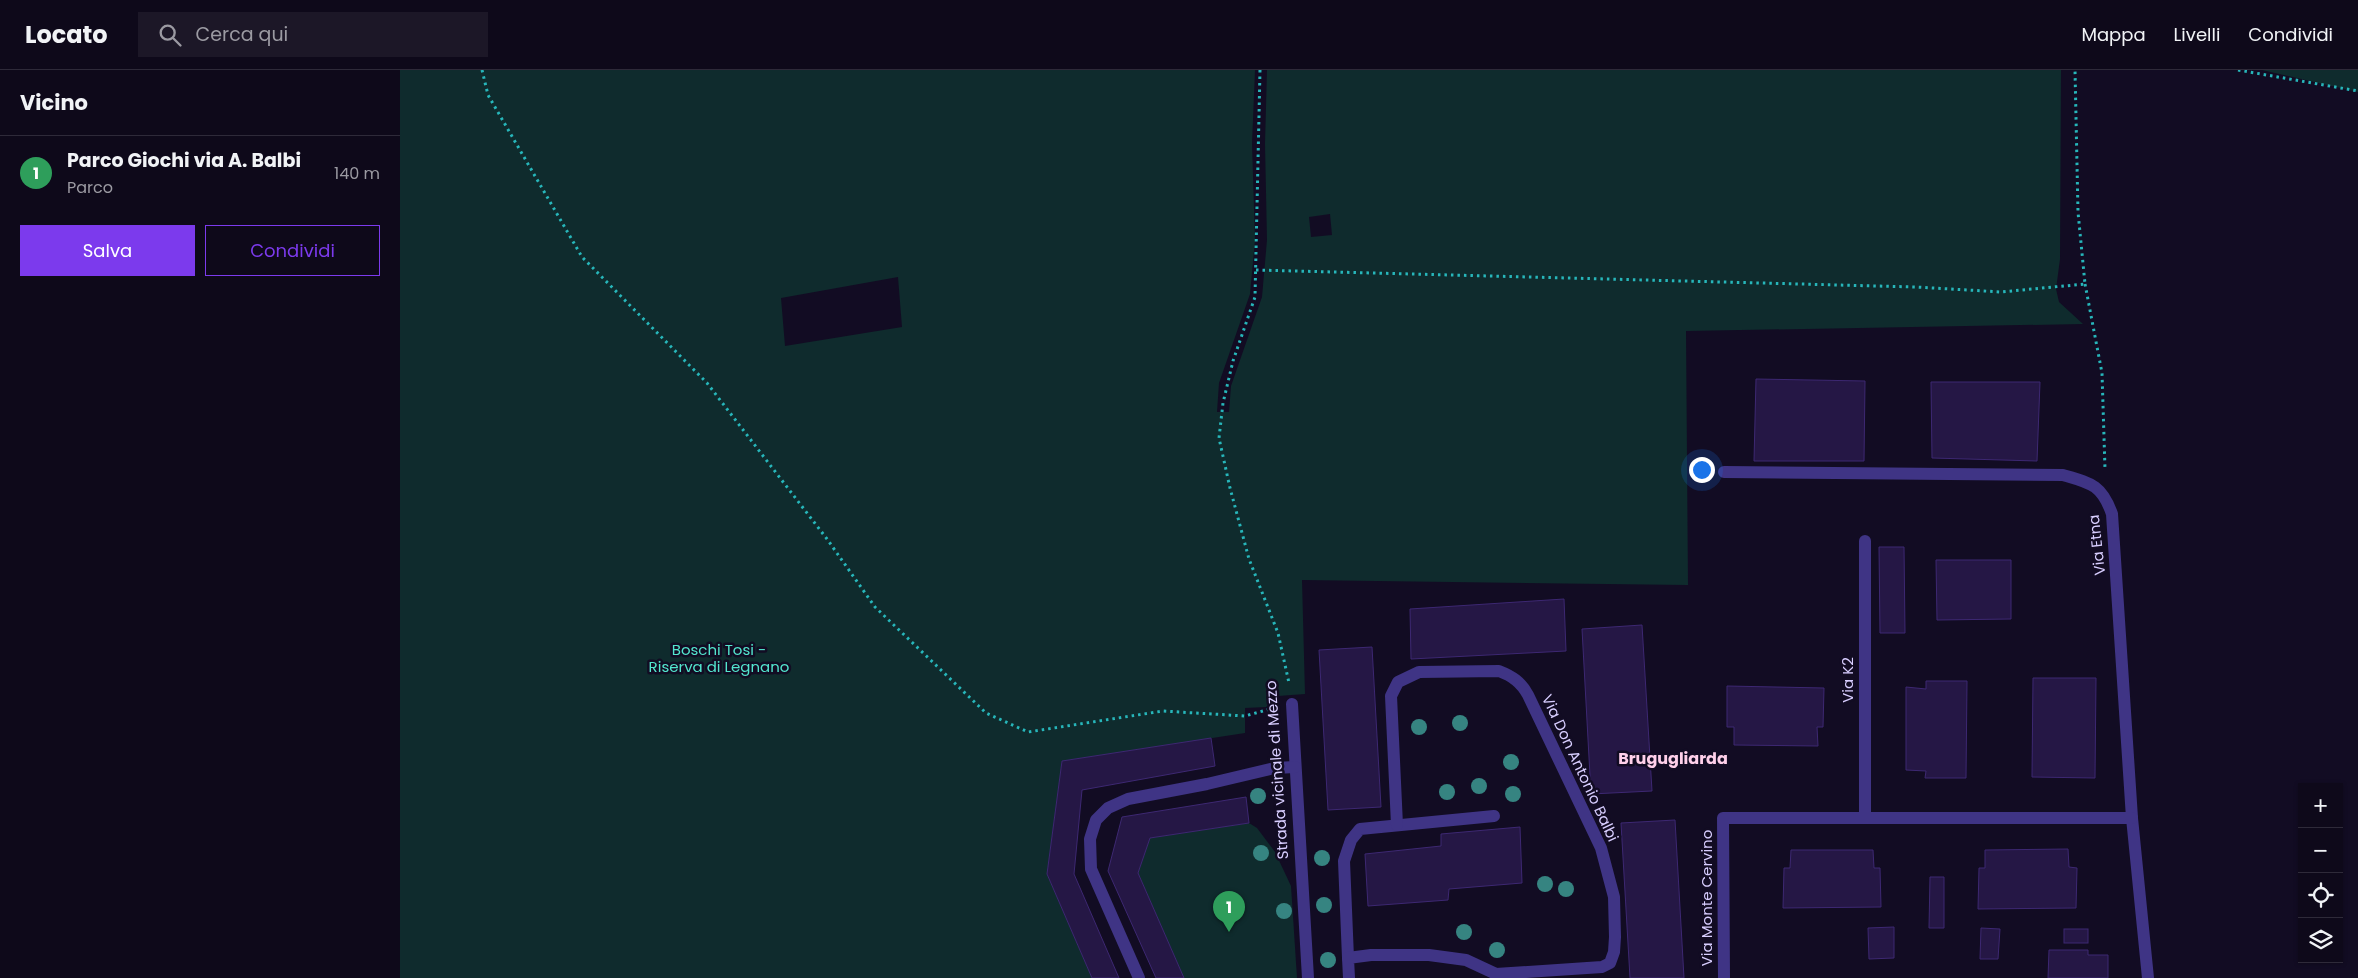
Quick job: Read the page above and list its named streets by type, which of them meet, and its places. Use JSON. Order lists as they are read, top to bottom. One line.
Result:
{"streets":{"street":["Via Etna","Via K2","Via Don Antonio Balbi","Strada vicinale di Mezzo","Via Monte Cervino"]},"crossings":[["Via K2","Via Monte Cervino"]],"districts":["Brugugliarda"],"parks":["Boschi Tosi - Riserva di Legnano"],"page":{"header":"Locato","search":"Cerca qui","nav":["Mappa","Livelli","Condividi"],"heading":"Vicino","list":[{"mark":"1","name":"Parco Giochi via A. Balbi","note":"Parco","value":"140 m"}],"buttons":["Salva","Condividi"],"map_buttons":["+","−"],"pins":"1"}}
